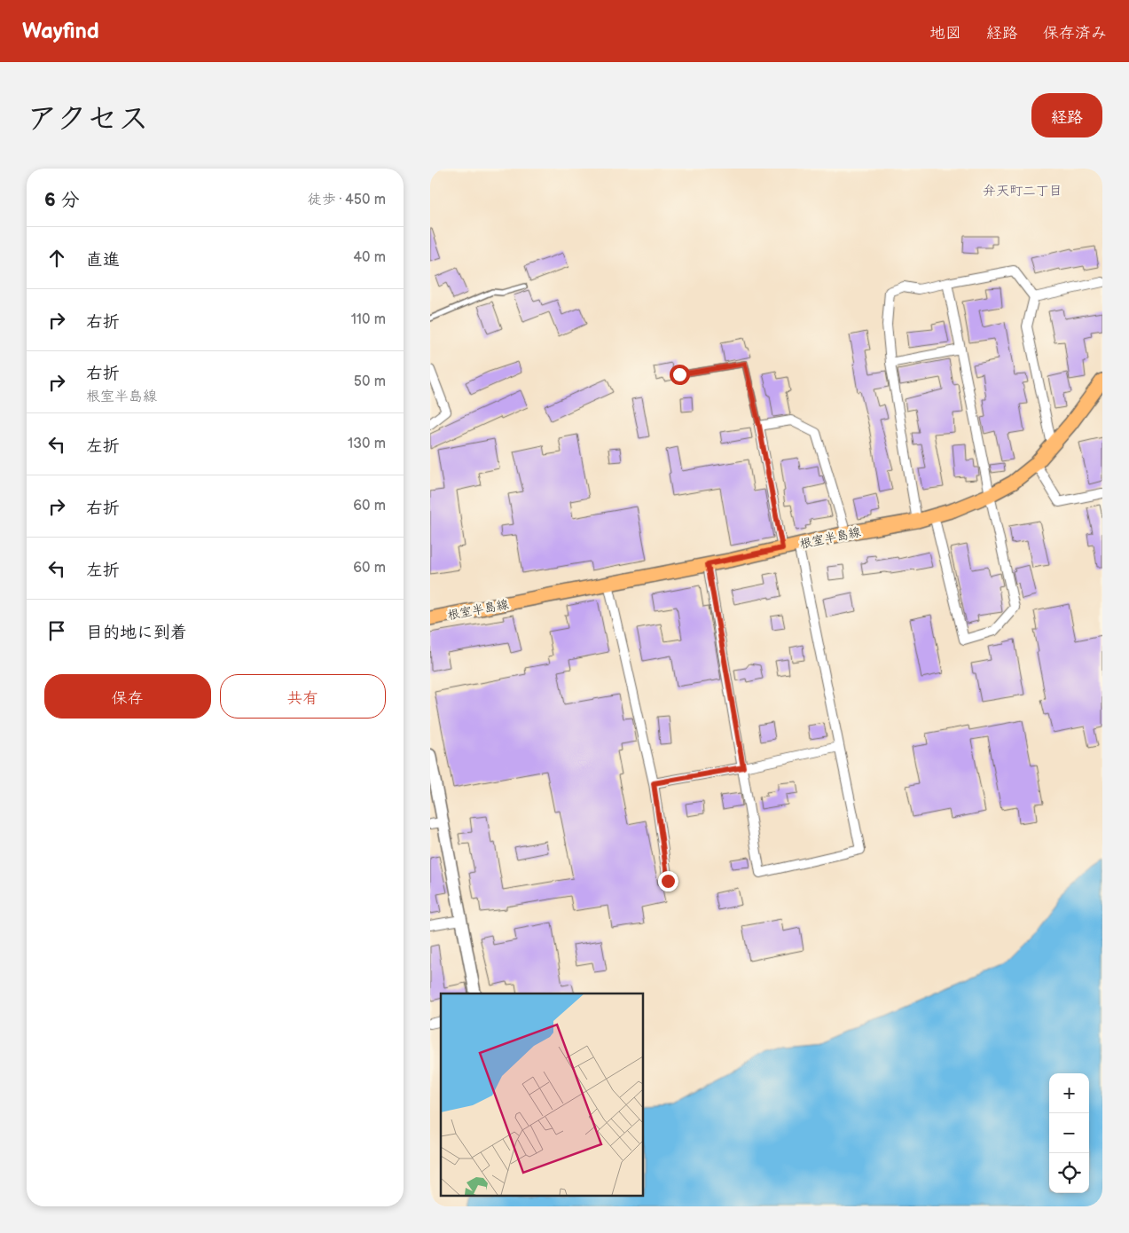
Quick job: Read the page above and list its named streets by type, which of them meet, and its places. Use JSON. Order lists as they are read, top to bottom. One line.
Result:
{"streets":{"main road":["根室半島線"]},"districts":["弁天町二丁目"],"page":{"header":"Wayfind","nav":["地図","経路","保存済み"],"title":"アクセス","buttons":["経路",["保存","共有"]],"heading":["6 分","徒歩 · 450 m"],"list":[["直進","40 m"],["右折","110 m"],["右折","根室半島線","50 m"],["左折","130 m"],["右折","60 m"],["左折","60 m"],"目的地に到着"],"map_buttons":["+","−"]}}
